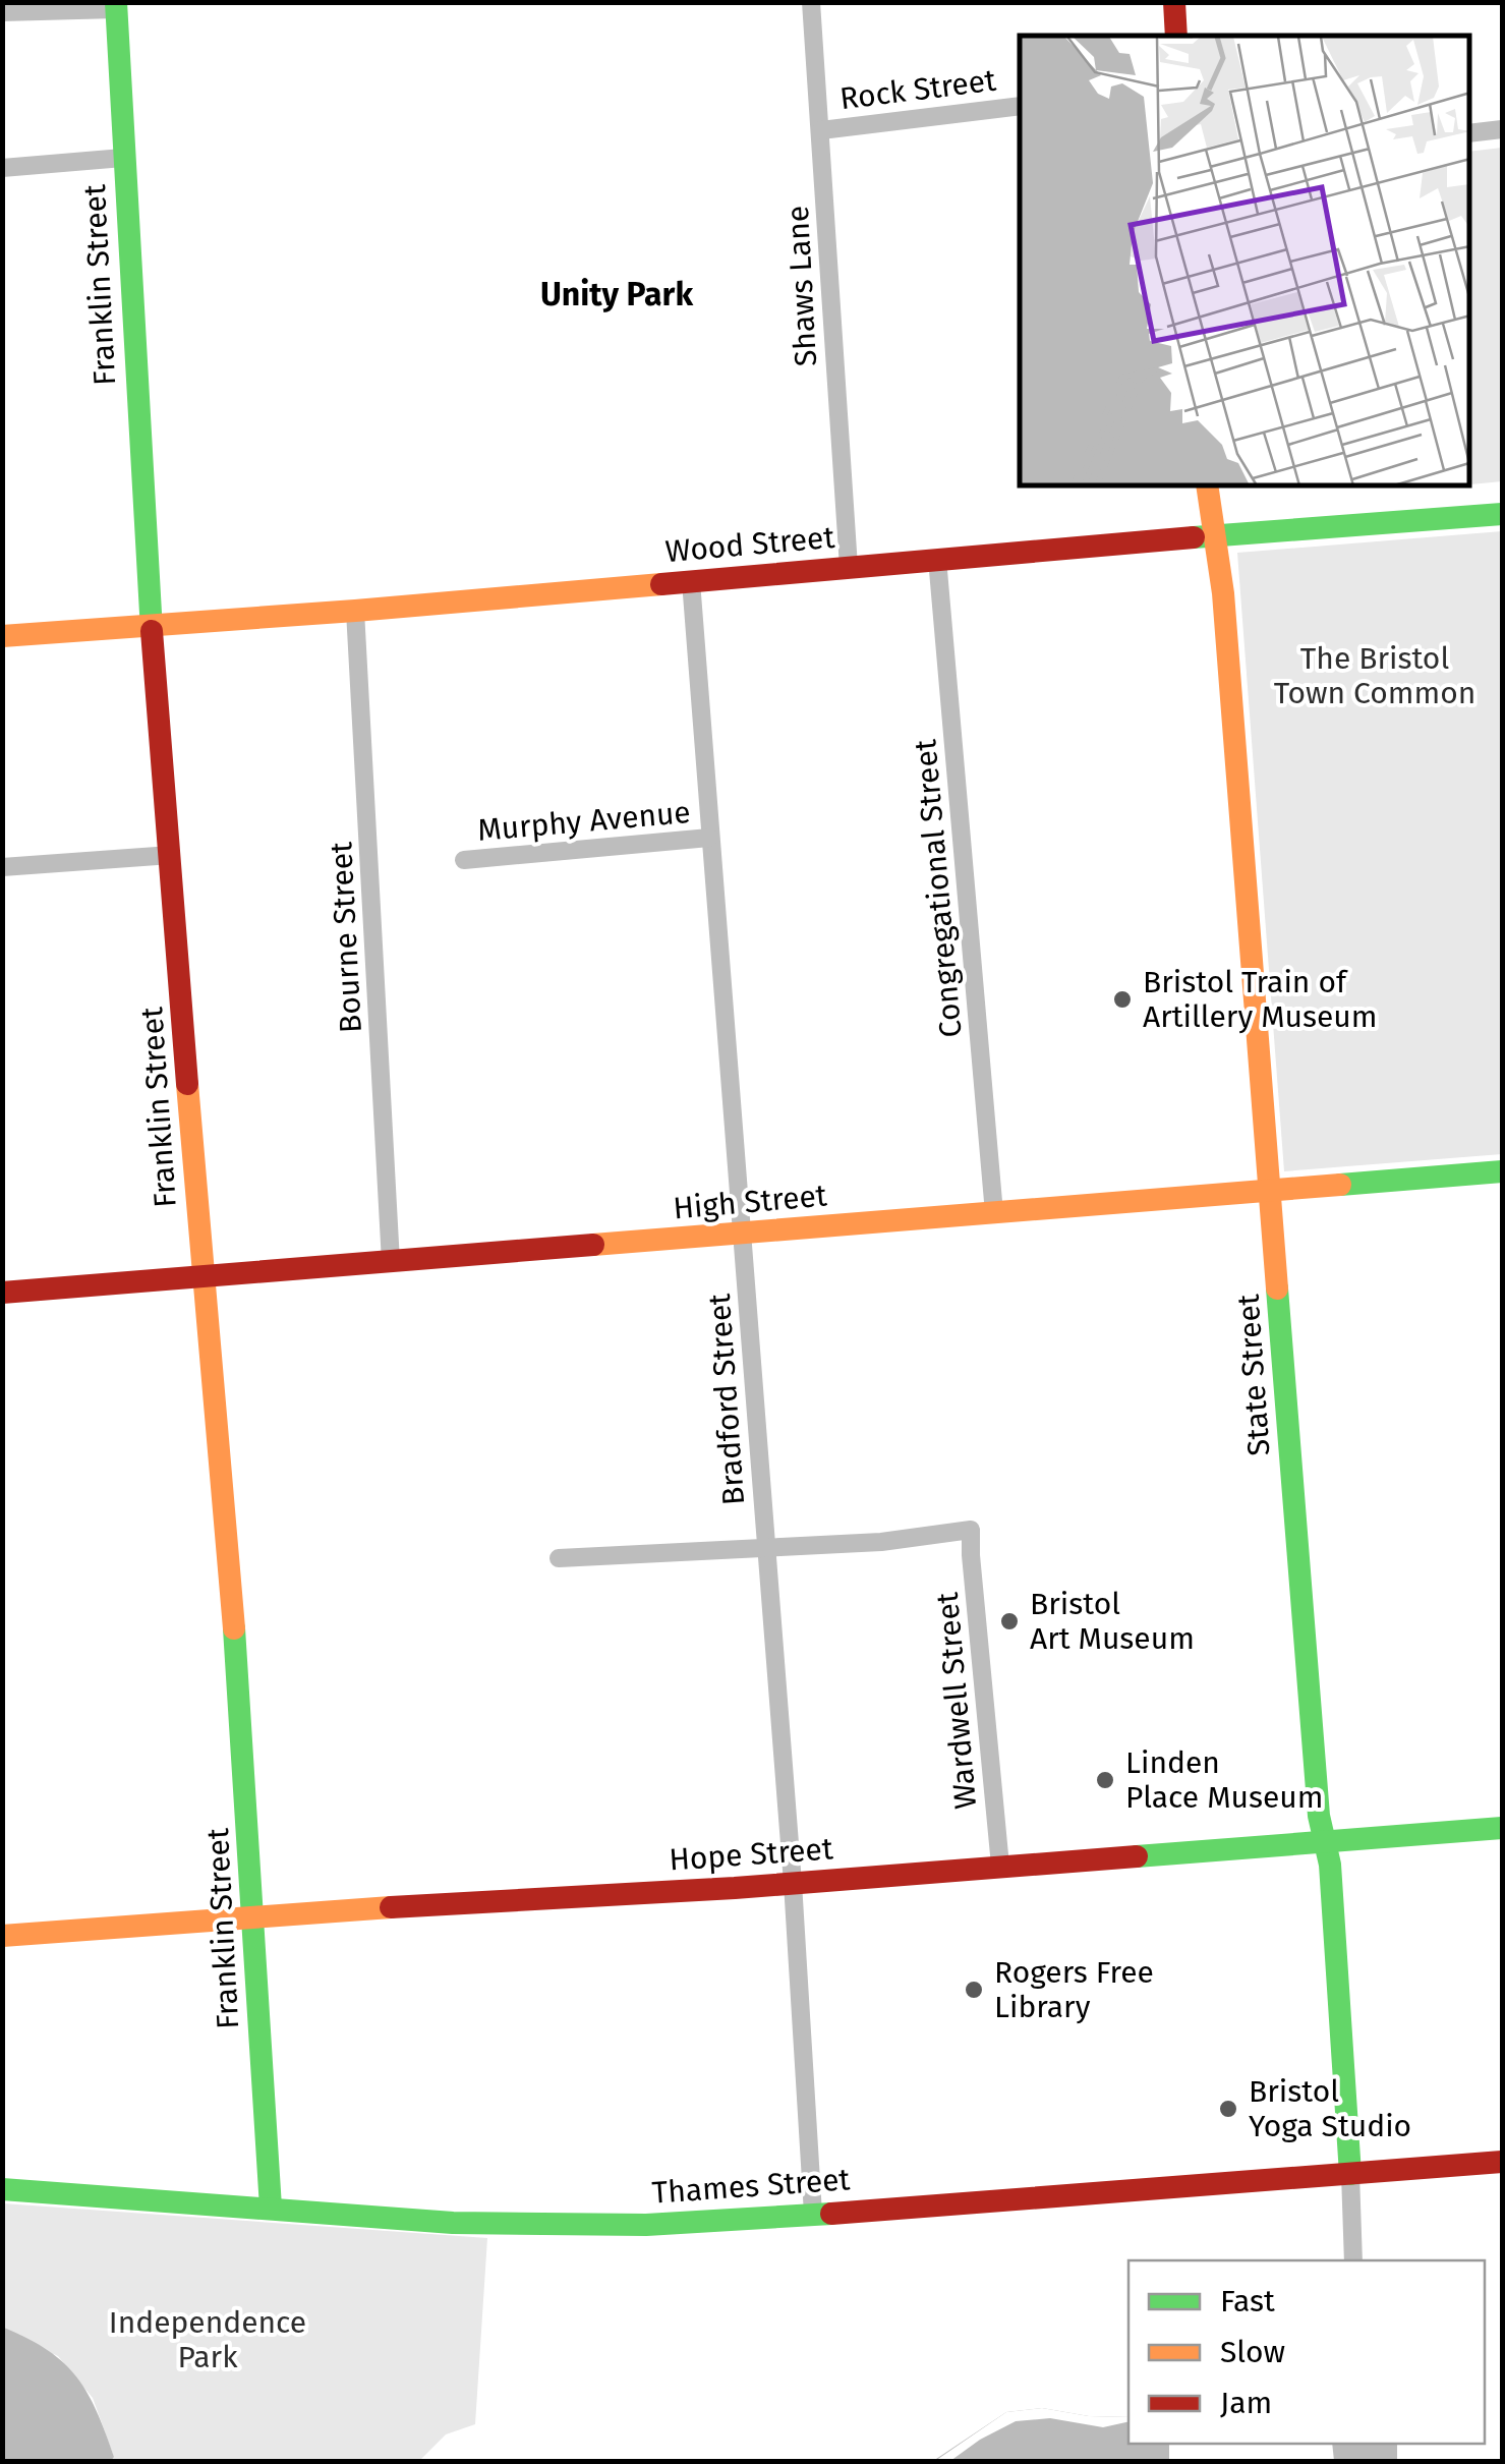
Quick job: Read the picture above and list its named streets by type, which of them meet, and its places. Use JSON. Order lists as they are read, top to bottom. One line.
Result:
{"streets":{"street":["Rock Street","Franklin Street","Shaws Lane","Wood Street","Murphy Avenue","Congregational Street","Bourne Street","High Street","State Street","Bradford Street","Wardwell Street","Hope Street","Thames Street"]},"crossings":[["Rock Street","Shaws Lane"],["Franklin Street","Wood Street"],["Franklin Street","High Street"],["Franklin Street","Hope Street"],["Franklin Street","Thames Street"],["Shaws Lane","Wood Street"],["Wood Street","Congregational Street"],["Wood Street","Bourne Street"],["Wood Street","State Street"],["Wood Street","Bradford Street"],["Murphy Avenue","Bradford Street"],["Congregational Street","High Street"],["Bourne Street","High Street"],["High Street","State Street"],["High Street","Bradford Street"],["State Street","Hope Street"],["State Street","Thames Street"],["Bradford Street","Wardwell Street"],["Bradford Street","Hope Street"],["Bradford Street","Thames Street"],["Wardwell Street","Hope Street"]],"districts":["Unity Park"],"parks":["The Bristol Town Common","Independence Park"],"places":["Bristol Train of Artillery Museum","Bristol Art Museum","Linden Place Museum","Rogers Free Library","Bristol Yoga Studio"],"legend":["Fast","Slow","Jam"]}
